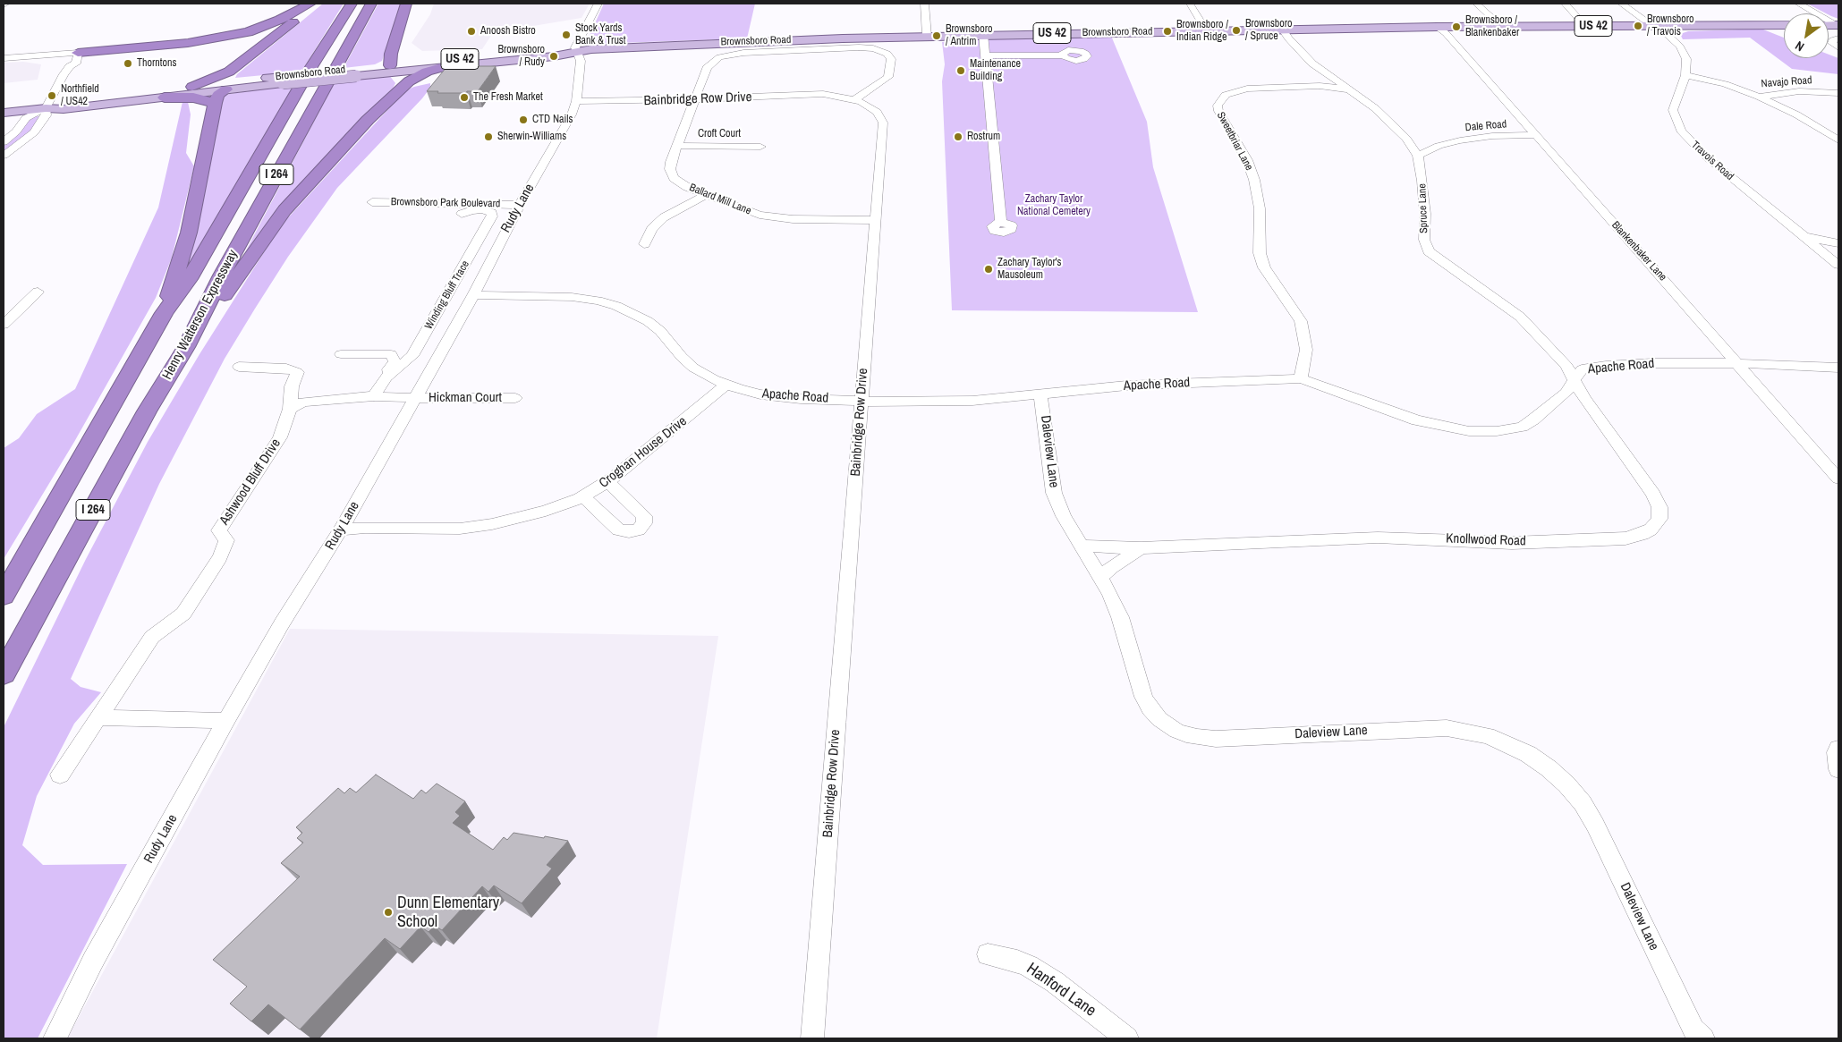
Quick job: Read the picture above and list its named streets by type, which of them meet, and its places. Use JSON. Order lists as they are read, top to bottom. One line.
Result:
{"streets":{"highway":["I 264","Henry Watterson Expressway"],"main road":["US 42","Brownsboro Road"],"street":["Navajo Road","Bainbridge Row Drive","Dale Road","Croft Court","Sweetbriar Lane","Travois Road","Ballard Mill Lane","Brownsboro Park Boulevard","Rudy Lane","Spruce Lane","Blankenbaker Lane","Winding Bluff Trace","Apache Road","Hickman Court","Daleview Lane","Croghan House Drive","Ashwood Bluff Drive","Knollwood Road","Hanford Lane"]},"crossings":[["US 42","Brownsboro Road"],["Brownsboro Road","Travois Road"],["Brownsboro Road","Rudy Lane"],["Brownsboro Road","Spruce Lane"],["Brownsboro Road","Blankenbaker Lane"],["Navajo Road","Travois Road"],["Bainbridge Row Drive","Ballard Mill Lane"],["Bainbridge Row Drive","Rudy Lane"],["Bainbridge Row Drive","Apache Road"],["Dale Road","Spruce Lane"],["Dale Road","Blankenbaker Lane"],["Croft Court","Ballard Mill Lane"],["Sweetbriar Lane","Spruce Lane"],["Sweetbriar Lane","Apache Road"],["Brownsboro Park Boulevard","Rudy Lane"],["Rudy Lane","Apache Road"],["Rudy Lane","Hickman Court"],["Rudy Lane","Croghan House Drive"],["Spruce Lane","Apache Road"],["Spruce Lane","Knollwood Road"],["Blankenbaker Lane","Apache Road"],["Apache Road","Daleview Lane"],["Apache Road","Croghan House Drive"],["Apache Road","Knollwood Road"],["Daleview Lane","Knollwood Road"]],"parks":["Zachary Taylor National Cemetery"],"places":["Brownsboro / Travois","Brownsboro / Blankenbaker","Brownsboro / Spruce","Anoosh Bistro","Brownsboro / Indian Ridge","Stock Yards Bank & Trust","Brownsboro / Antrim","Brownsboro / Rudy","Thorntons","Maintenance Building","Northfield / US42","The Fresh Market","CTD Nails","Sherwin-Williams","Rostrum","Zachary Taylor's Mausoleum","Dunn Elementary School"],"north":"bottom left"}
